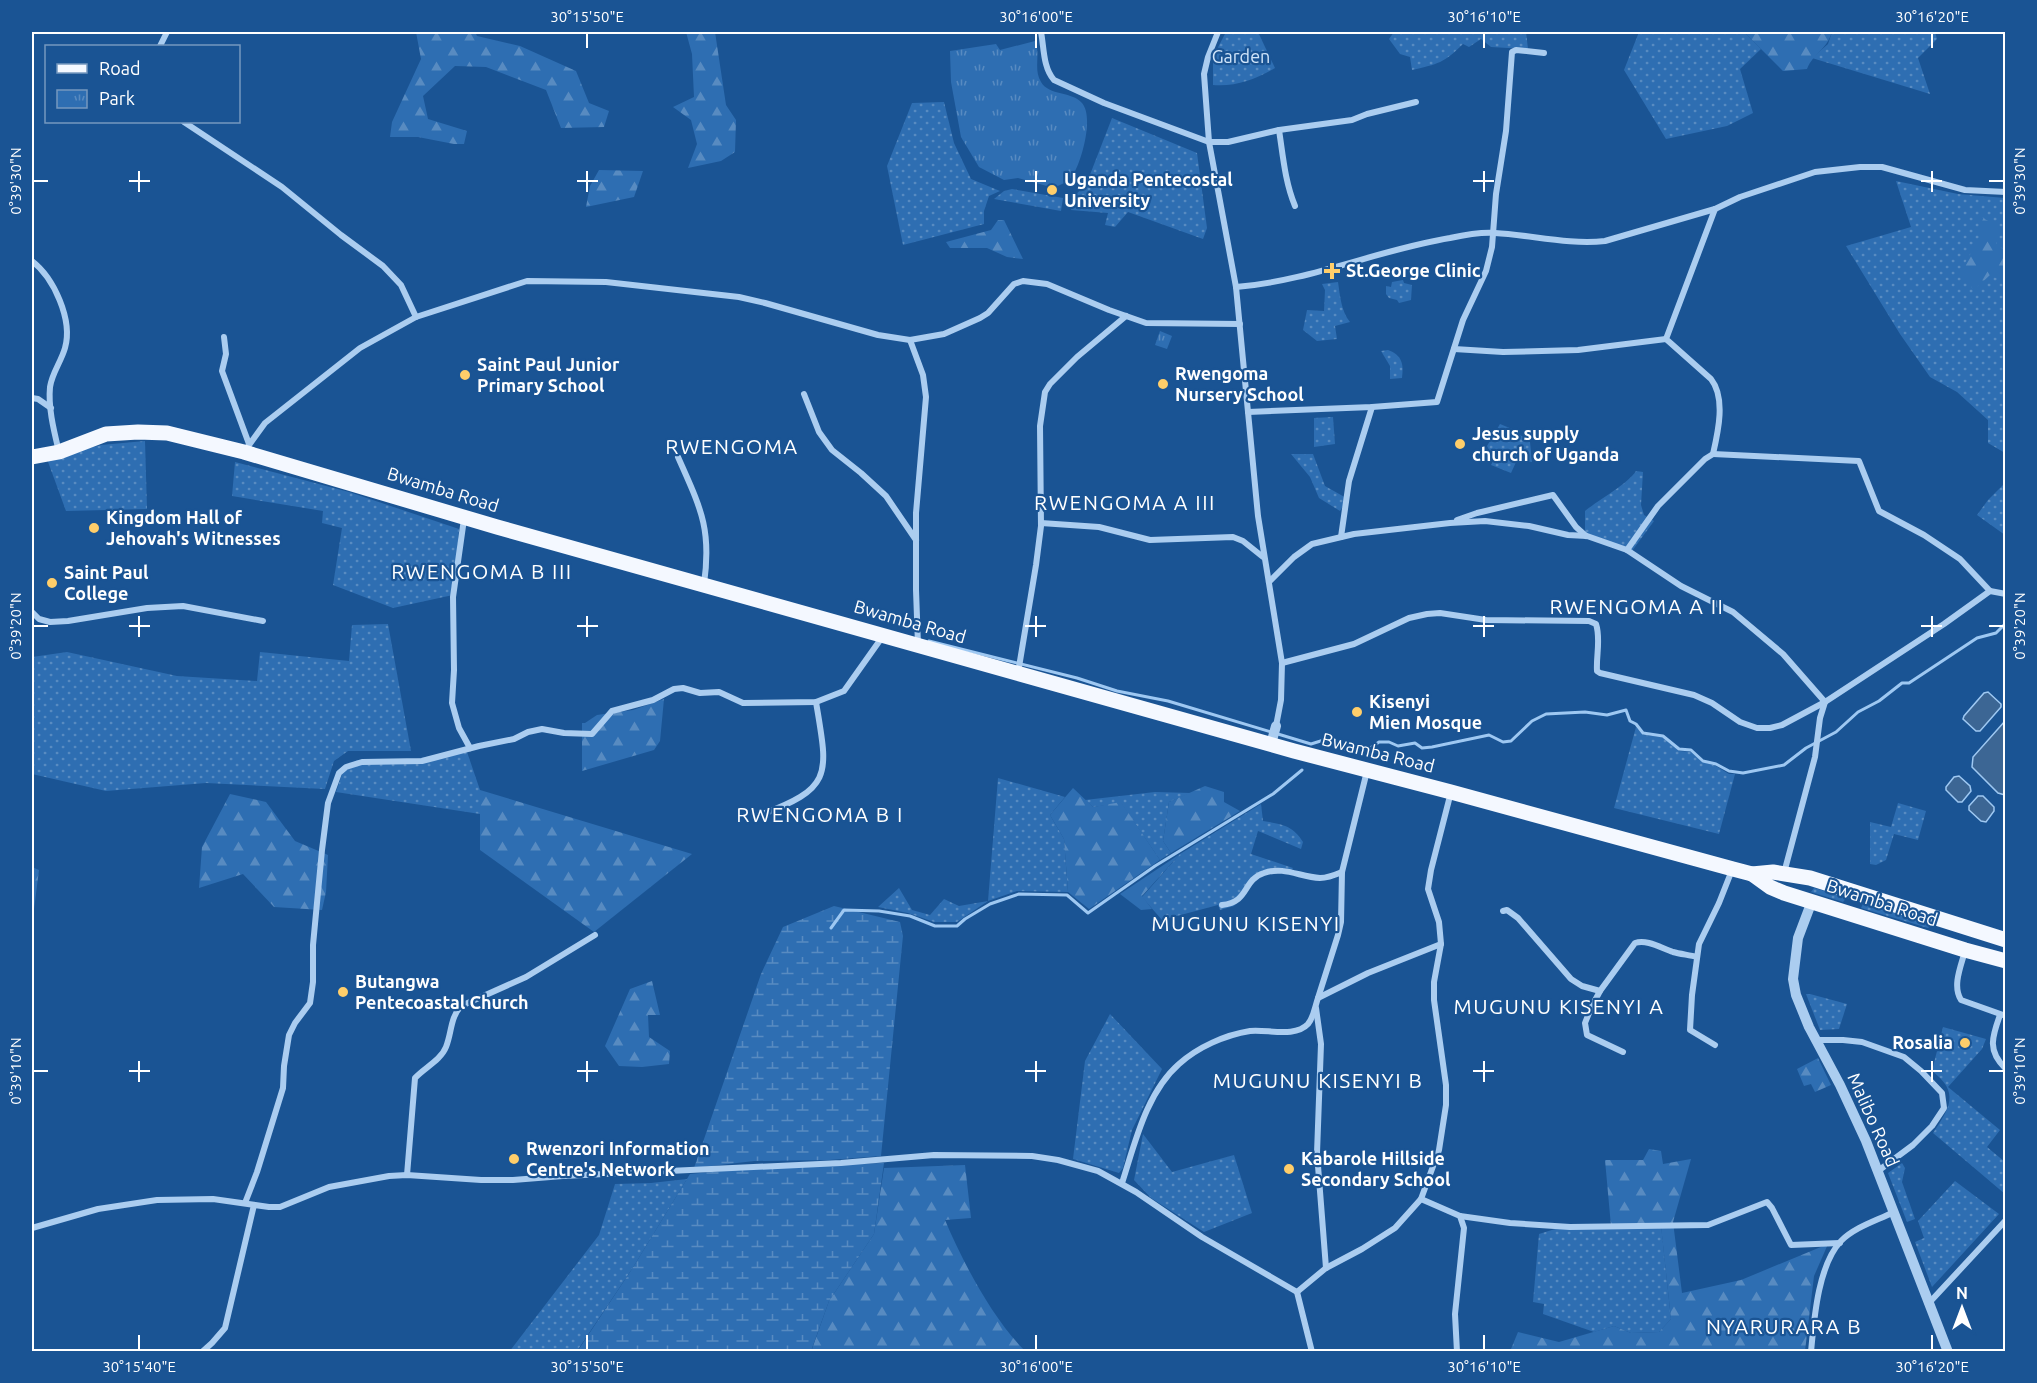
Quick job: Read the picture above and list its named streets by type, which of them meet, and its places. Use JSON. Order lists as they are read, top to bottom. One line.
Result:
{"streets":{"main road":["Bwamba Road"],"street":["Malibo Road"]},"crossings":[["Bwamba Road","Malibo Road"]],"districts":["RWENGOMA","RWENGOMA A III","RWENGOMA B III","RWENGOMA A II","RWENGOMA B I","MUGUNU KISENYI","MUGUNU KISENYI A","MUGUNU KISENYI B","NYARURARA B"],"parks":["Garden"],"places":{"other":["Uganda Pentecostal University","Saint Paul Junior Primary School","Rwengoma Nursery School","Jesus supply church of Uganda","Kingdom Hall of Jehovah's Witnesses","Saint Paul College","Kisenyi Mien Mosque","Butangwa Pentecoastal Church","Rosalia","Rwenzori Information Centre's Network","Kabarole Hillside Secondary School"],"health":["St.George Clinic"]},"legend":["Road","Park"],"north":"top","coordinates":["30°15'50\"E","30°16'00\"E","30°16'10\"E","30°16'20\"E","0°39'30\"N","0°39'20\"N","0°39'10\"N","30°15'40\"E"]}
